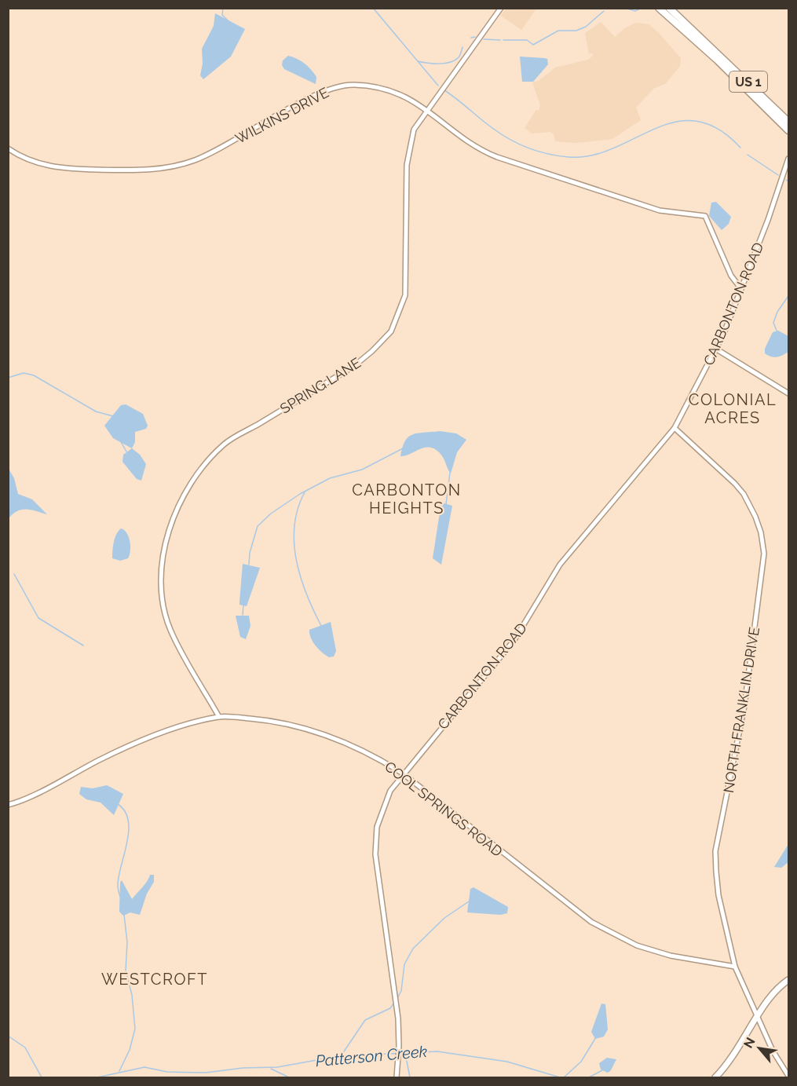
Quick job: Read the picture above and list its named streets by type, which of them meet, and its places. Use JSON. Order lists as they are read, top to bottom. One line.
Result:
{"streets":{"highway":["US 1"],"street":["WILKINS DRIVE","CARBONTON ROAD","SPRING LANE","NORTH FRANKLIN DRIVE","COOL SPRINGS ROAD"]},"crossings":[["WILKINS DRIVE","CARBONTON ROAD"],["WILKINS DRIVE","SPRING LANE"],["CARBONTON ROAD","NORTH FRANKLIN DRIVE"],["CARBONTON ROAD","COOL SPRINGS ROAD"],["SPRING LANE","COOL SPRINGS ROAD"],["NORTH FRANKLIN DRIVE","COOL SPRINGS ROAD"]],"districts":["COLONIAL ACRES","CARBONTON HEIGHTS","WESTCROFT"],"water":["Patterson Creek"],"north":"top left"}
